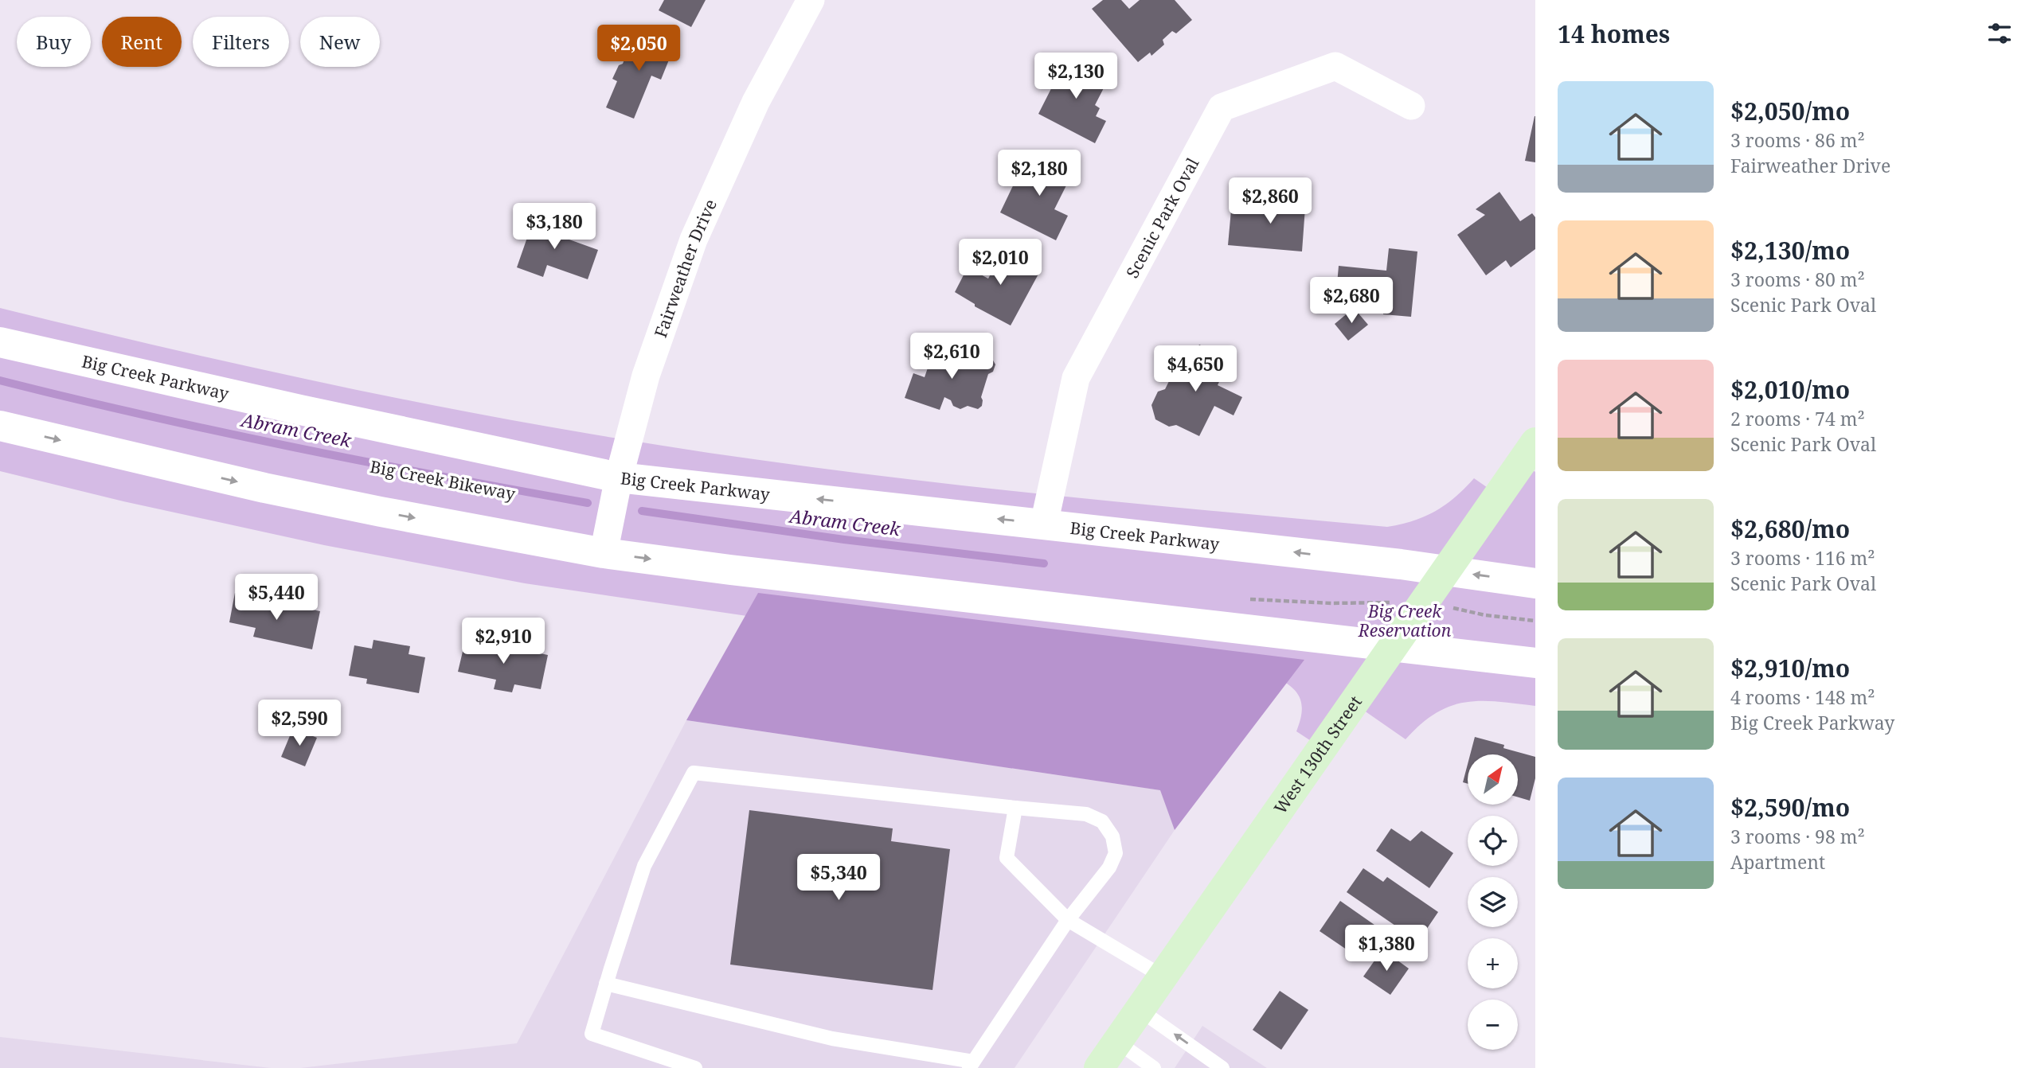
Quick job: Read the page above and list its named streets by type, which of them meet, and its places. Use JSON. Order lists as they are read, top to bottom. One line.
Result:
{"streets":{"main road":["West 130th Street"],"street":["Scenic Park Oval","Fairweather Drive","Big Creek Parkway"]},"crossings":[["Scenic Park Oval","Big Creek Parkway"],["Fairweather Drive","Big Creek Parkway"],["Big Creek Parkway","West 130th Street"]],"water":["Abram Creek"],"parks":["Big Creek Reservation"],"north":"top right","page":{"heading":"14 homes","chip":["Buy","Rent","Filters","New"],"price":["$2,050","$2,130","$2,180","$2,860","$3,180","$2,010","$2,680","$2,610","$4,650","$5,440","$2,910","$2,590","$5,340","$1,380"],"list":[{"name":"$2,050/mo","note":"3 rooms · 86 m² · Fairweather Drive"},{"name":"$2,130/mo","note":"3 rooms · 80 m² · Scenic Park Oval"},{"name":"$2,010/mo","note":"2 rooms · 74 m² · Scenic Park Oval"},{"name":"$2,680/mo","note":"3 rooms · 116 m² · Scenic Park Oval"},{"name":"$2,910/mo","note":"4 rooms · 148 m² · Big Creek Parkway"},{"name":"$2,590/mo","note":"3 rooms · 98 m² · Apartment"}],"map_buttons":["+","−"]}}
